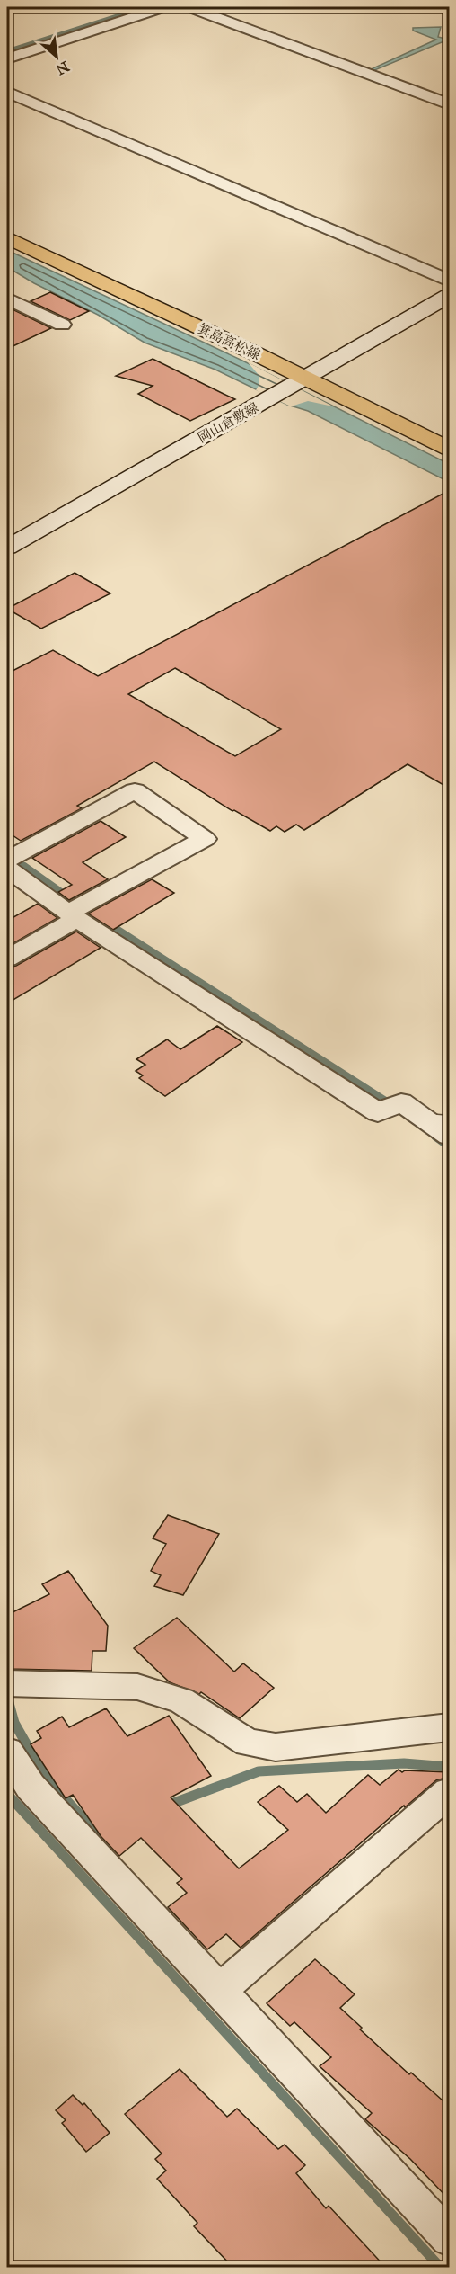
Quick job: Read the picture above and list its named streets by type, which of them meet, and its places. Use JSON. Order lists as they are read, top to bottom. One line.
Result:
{"streets":{"main road":["箕島高松線","岡山倉敷線"]},"crossings":[["箕島高松線","岡山倉敷線"]],"north":"bottom right"}
